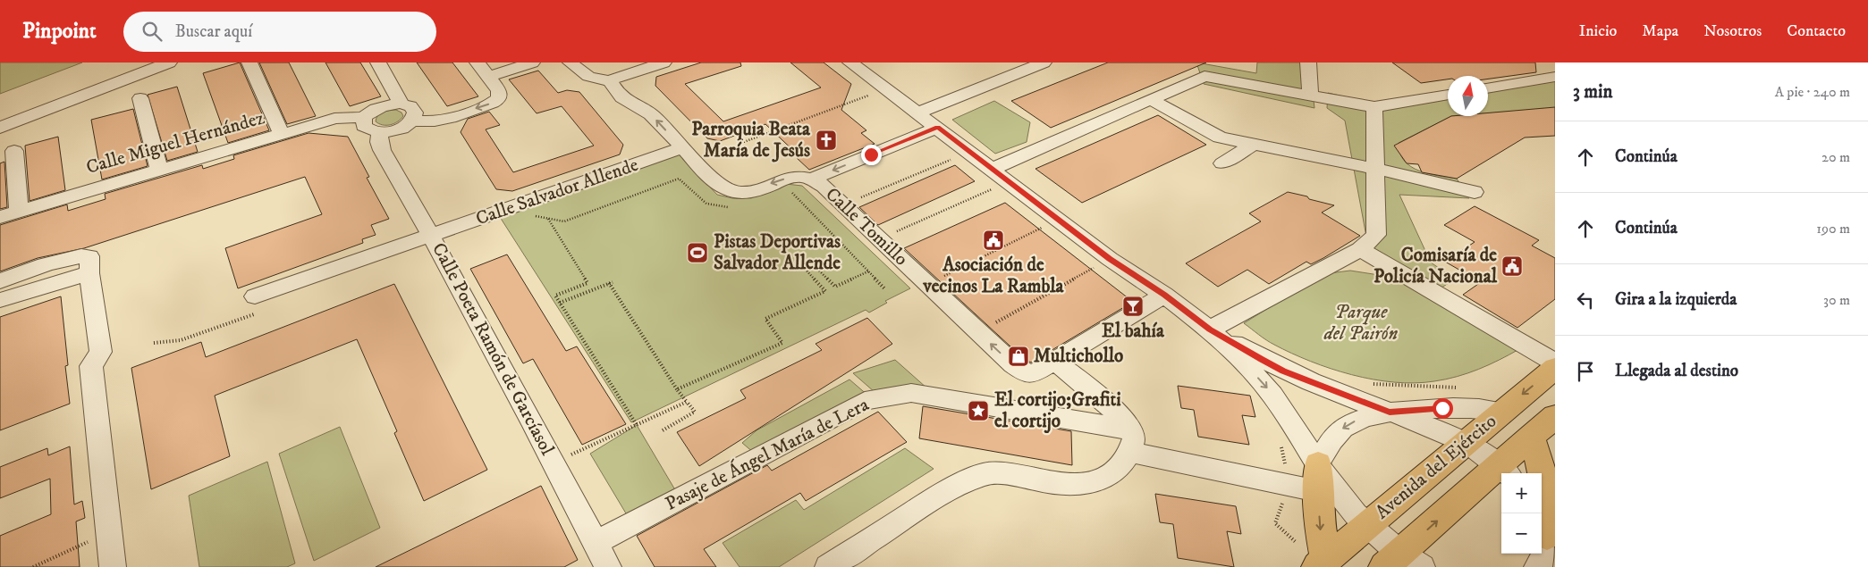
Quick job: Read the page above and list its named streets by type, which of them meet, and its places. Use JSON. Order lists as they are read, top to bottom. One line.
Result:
{"streets":{"main road":["Avenida del Ejército"],"street":["Calle Miguel Hernández","Calle Salvador Allende","Calle Tomillo","Calle Poeta Ramón de Garcíasol","Pasaje de Ángel María de Lera"]},"crossings":[["Calle Miguel Hernández","Calle Poeta Ramón de Garcíasol"],["Calle Salvador Allende","Calle Tomillo"],["Calle Salvador Allende","Calle Poeta Ramón de Garcíasol"],["Calle Poeta Ramón de Garcíasol","Pasaje de Ángel María de Lera"]],"one_way":["Calle Tomillo"],"parks":["Parque del Pairón"],"places":{"church":["Parroquia Beata María de Jesús"],"public building":["Asociación de vecinos La Rambla","Comisaría de Policía Nacional"],"sports":["Pistas Deportivas Salvador Allende"],"bar":["El bahía"],"shop":["Multichollo"],"place":["El cortijo;Grafiti el cortijo"]},"north":"top","page":{"header":"Pinpoint","search":"Buscar aquí","nav":["Inicio","Mapa","Nosotros","Contacto"],"heading":["3 min","A pie · 240 m"],"list":[["Continúa","20 m"],["Continúa","190 m"],["Gira a la izquierda","30 m"],"Llegada al destino"],"map_buttons":["+","−"]}}
